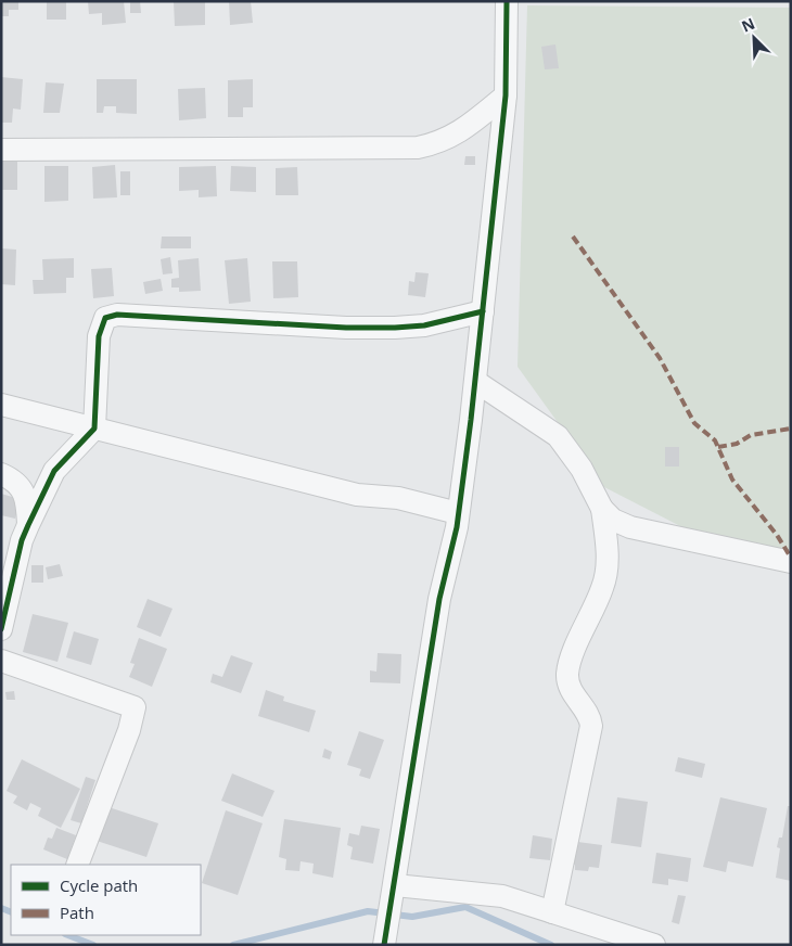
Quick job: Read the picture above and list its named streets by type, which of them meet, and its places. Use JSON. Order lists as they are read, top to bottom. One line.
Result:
{"legend":["Cycle path","Path"],"north":"top left"}
